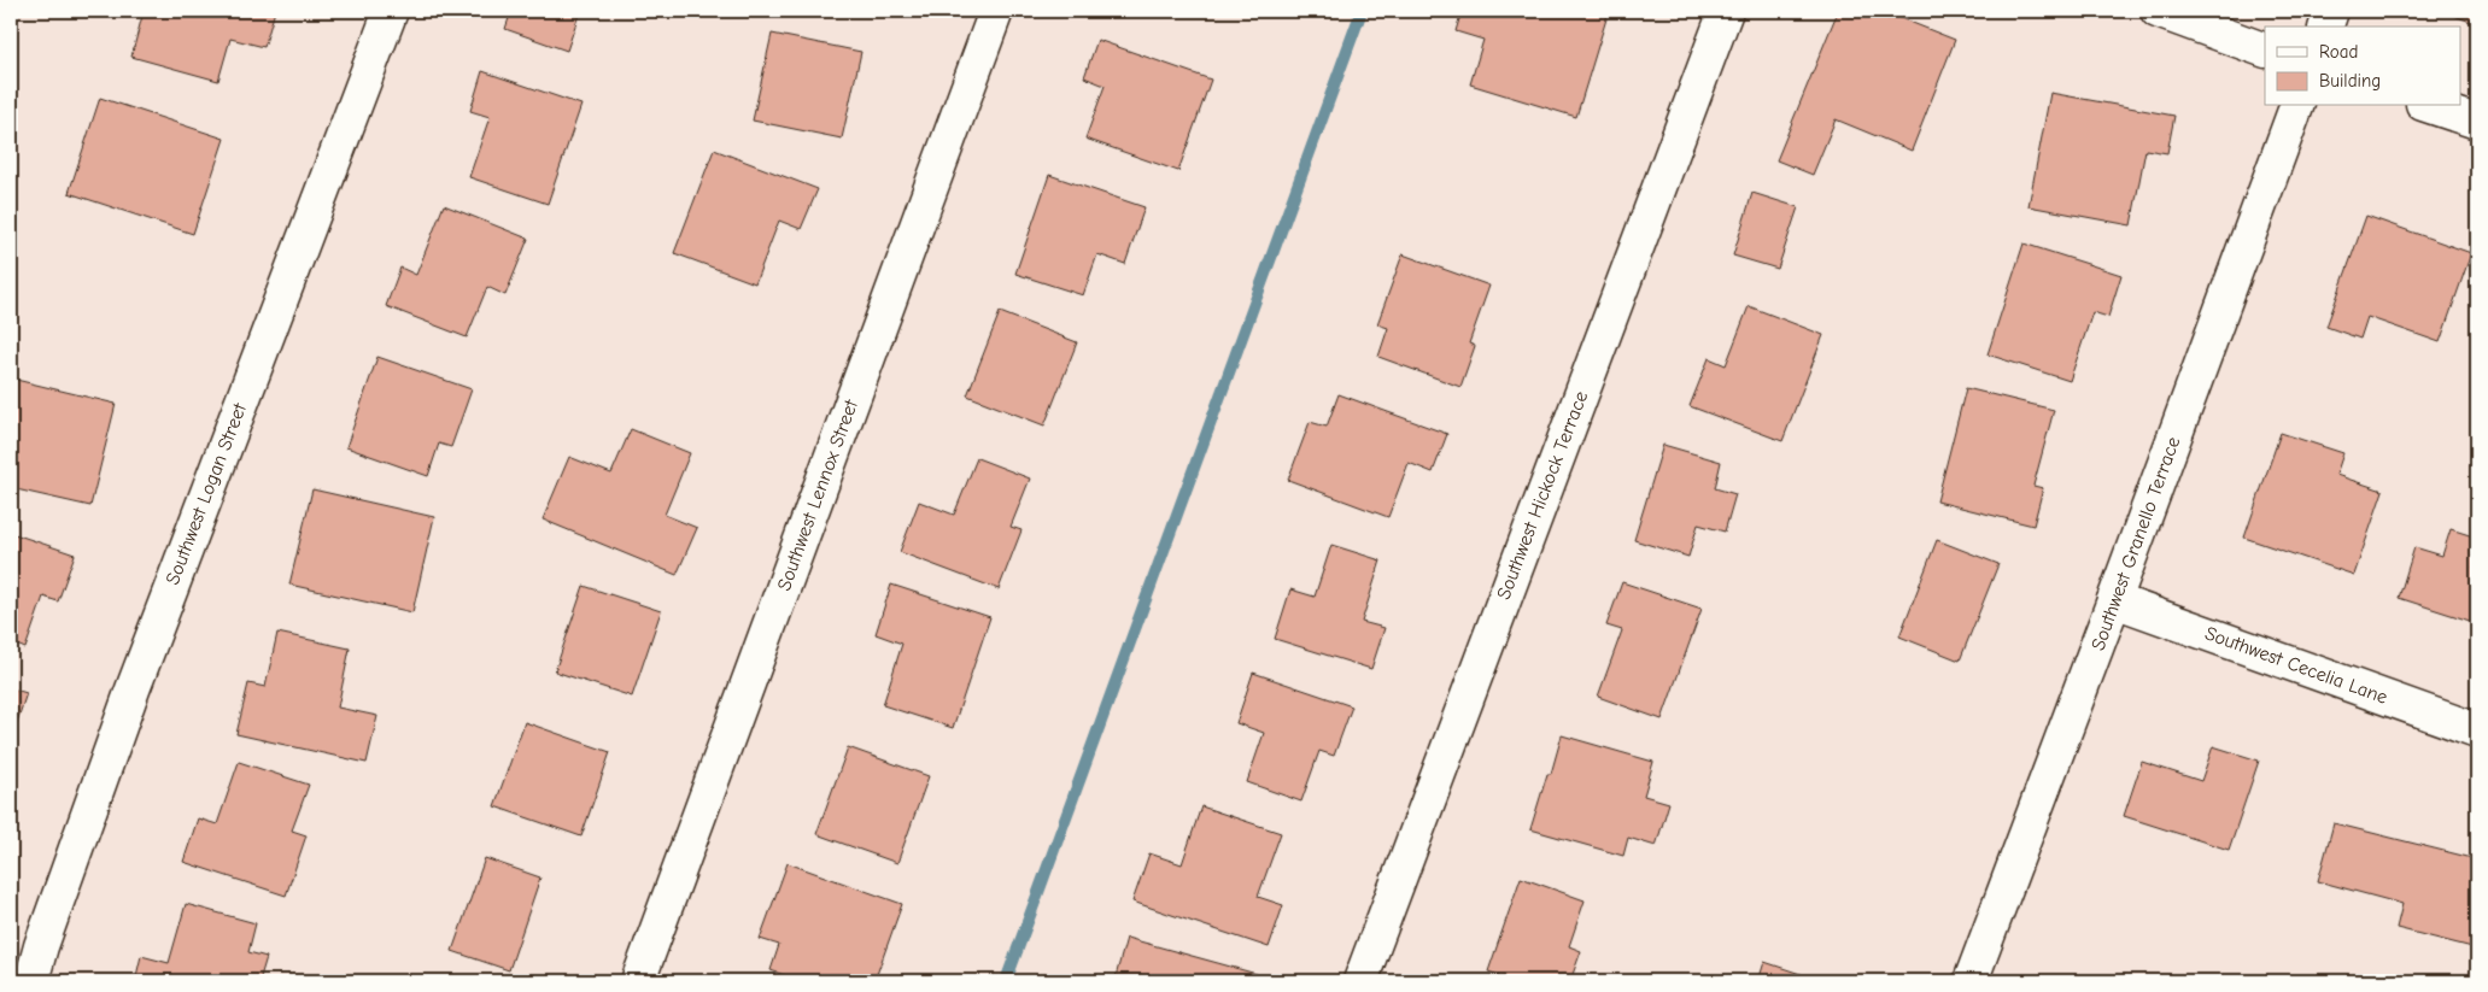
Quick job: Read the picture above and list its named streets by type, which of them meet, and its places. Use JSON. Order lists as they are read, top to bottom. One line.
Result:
{"streets":{"street":["Southwest Logan Street","Southwest Lennox Street","Southwest Hickock Terrace","Southwest Granello Terrace","Southwest Cecelia Lane"]},"crossings":[["Southwest Granello Terrace","Southwest Cecelia Lane"]],"legend":["Road","Building"]}
